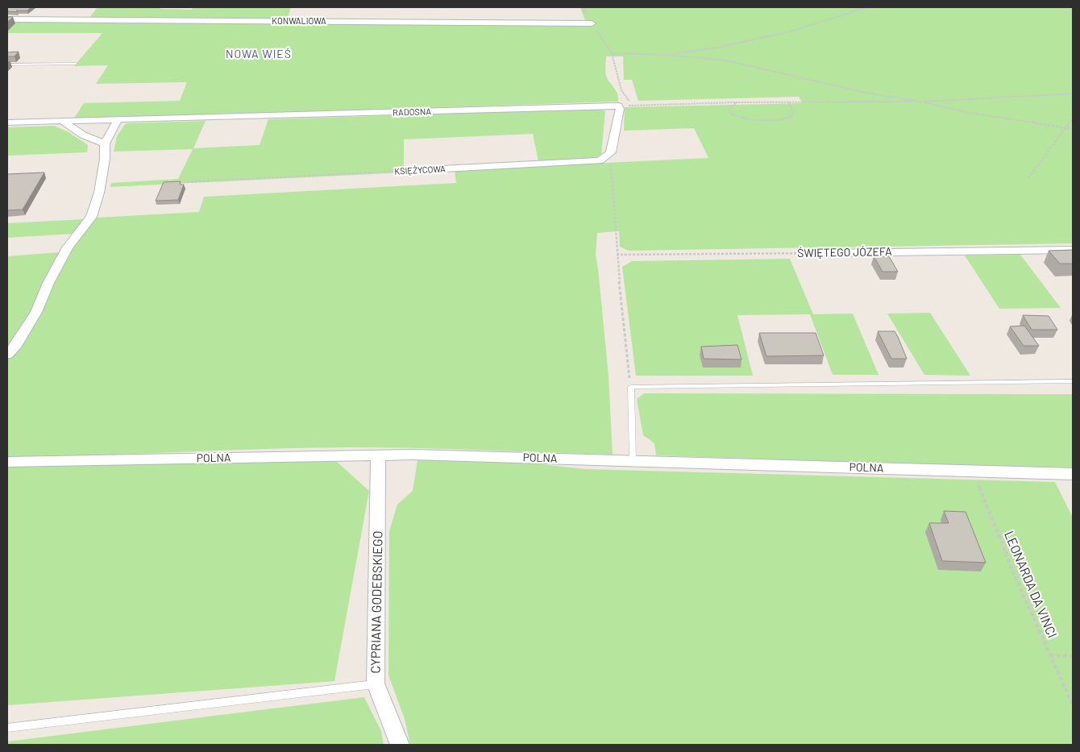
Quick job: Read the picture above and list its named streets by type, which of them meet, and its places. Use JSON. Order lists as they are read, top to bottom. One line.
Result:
{"streets":{"street":["KONWALIOWA","RADOSNA","KSIĘŻYCOWA","ŚWIĘTEGO JÓZEFA","POLNA","CYPRIANA GODEBSKIEGO"],"path":["LEONARDA DA VINCI"]},"crossings":[["POLNA","LEONARDA DA VINCI"],["POLNA","CYPRIANA GODEBSKIEGO"]],"districts":["NOWA WIEŚ"]}
